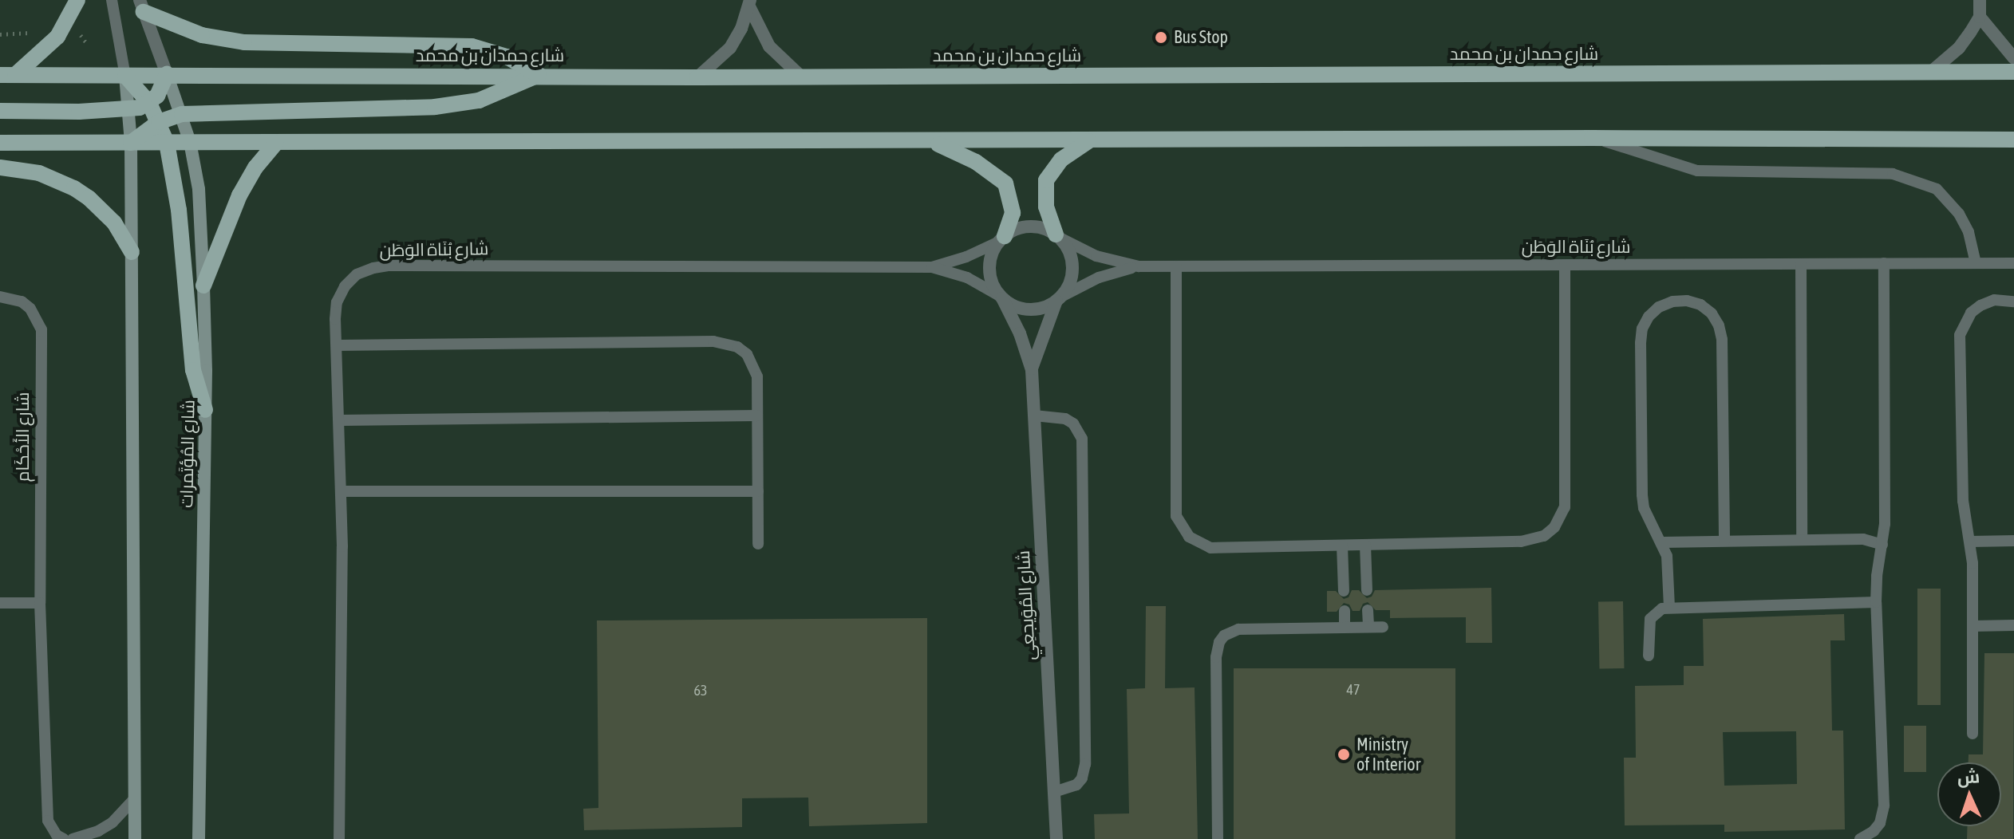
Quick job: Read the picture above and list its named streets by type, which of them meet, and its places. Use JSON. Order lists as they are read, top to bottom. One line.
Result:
{"streets":{"main road":["شارع حمدان بن محمد"],"street":["شارع المُؤتَمرات","شارع المُوَيجعِي"],"lane":["شارع بُنَاة الوَطَن","شارع الأَحْكَام"]},"crossings":[["شارع حمدان بن محمد","شارع المُؤتَمرات"],["شارع بُنَاة الوَطَن","شارع المُوَيجعِي"]],"places":["Bus Stop","Ministry of Interior"],"house_numbers":["47","63"],"north":"top"}
